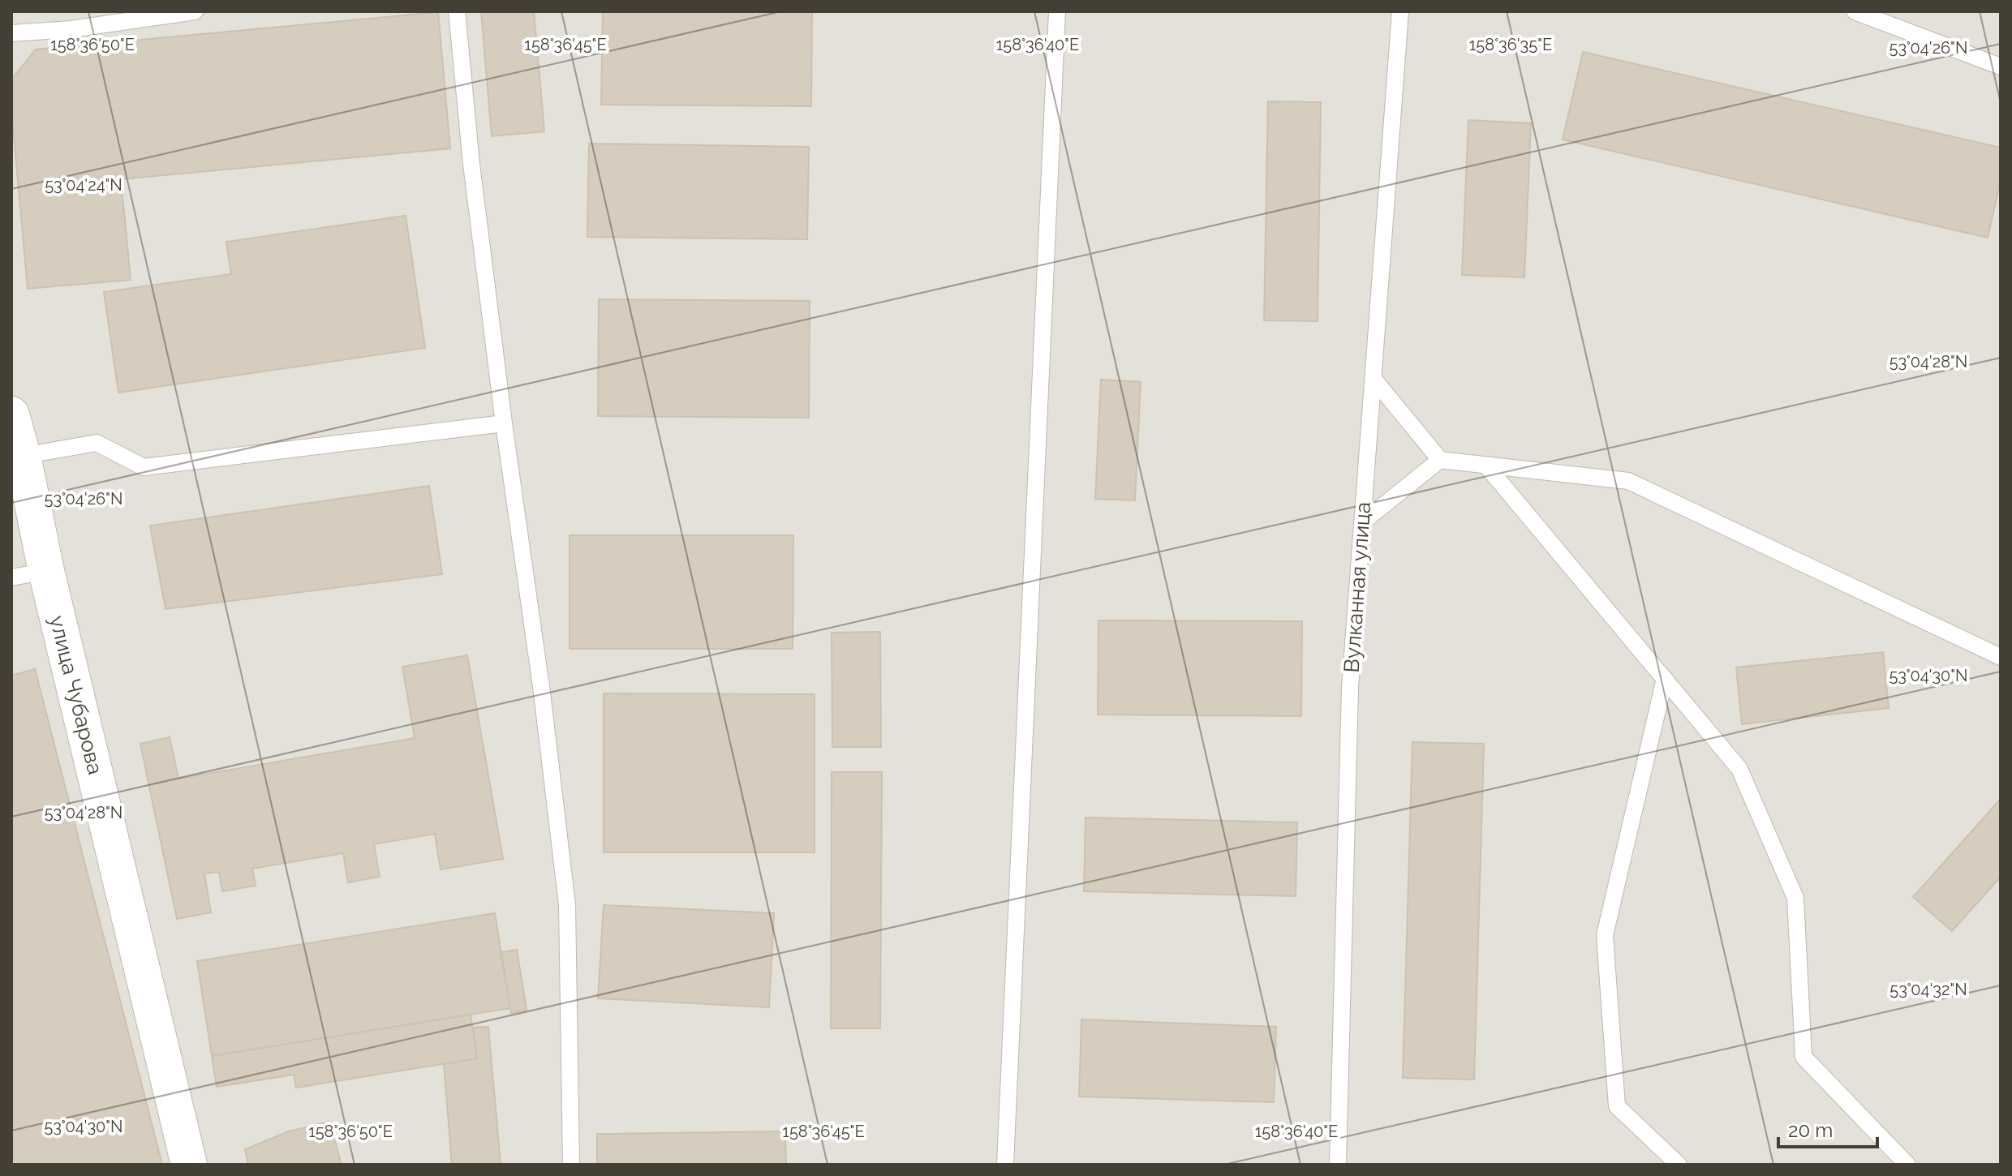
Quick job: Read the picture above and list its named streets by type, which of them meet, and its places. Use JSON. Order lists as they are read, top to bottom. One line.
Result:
{"streets":{"street":["улица Чубарова"],"lane":["Вулканная улица"]},"scale_bar":"20 m","coordinates":["158°36'50\"E","158°36'45\"E","158°36'40\"E","158°36'35\"E","53°04'26\"N","53°04'24\"N","53°04'28\"N","53°04'30\"N","53°04'32\"N"]}
